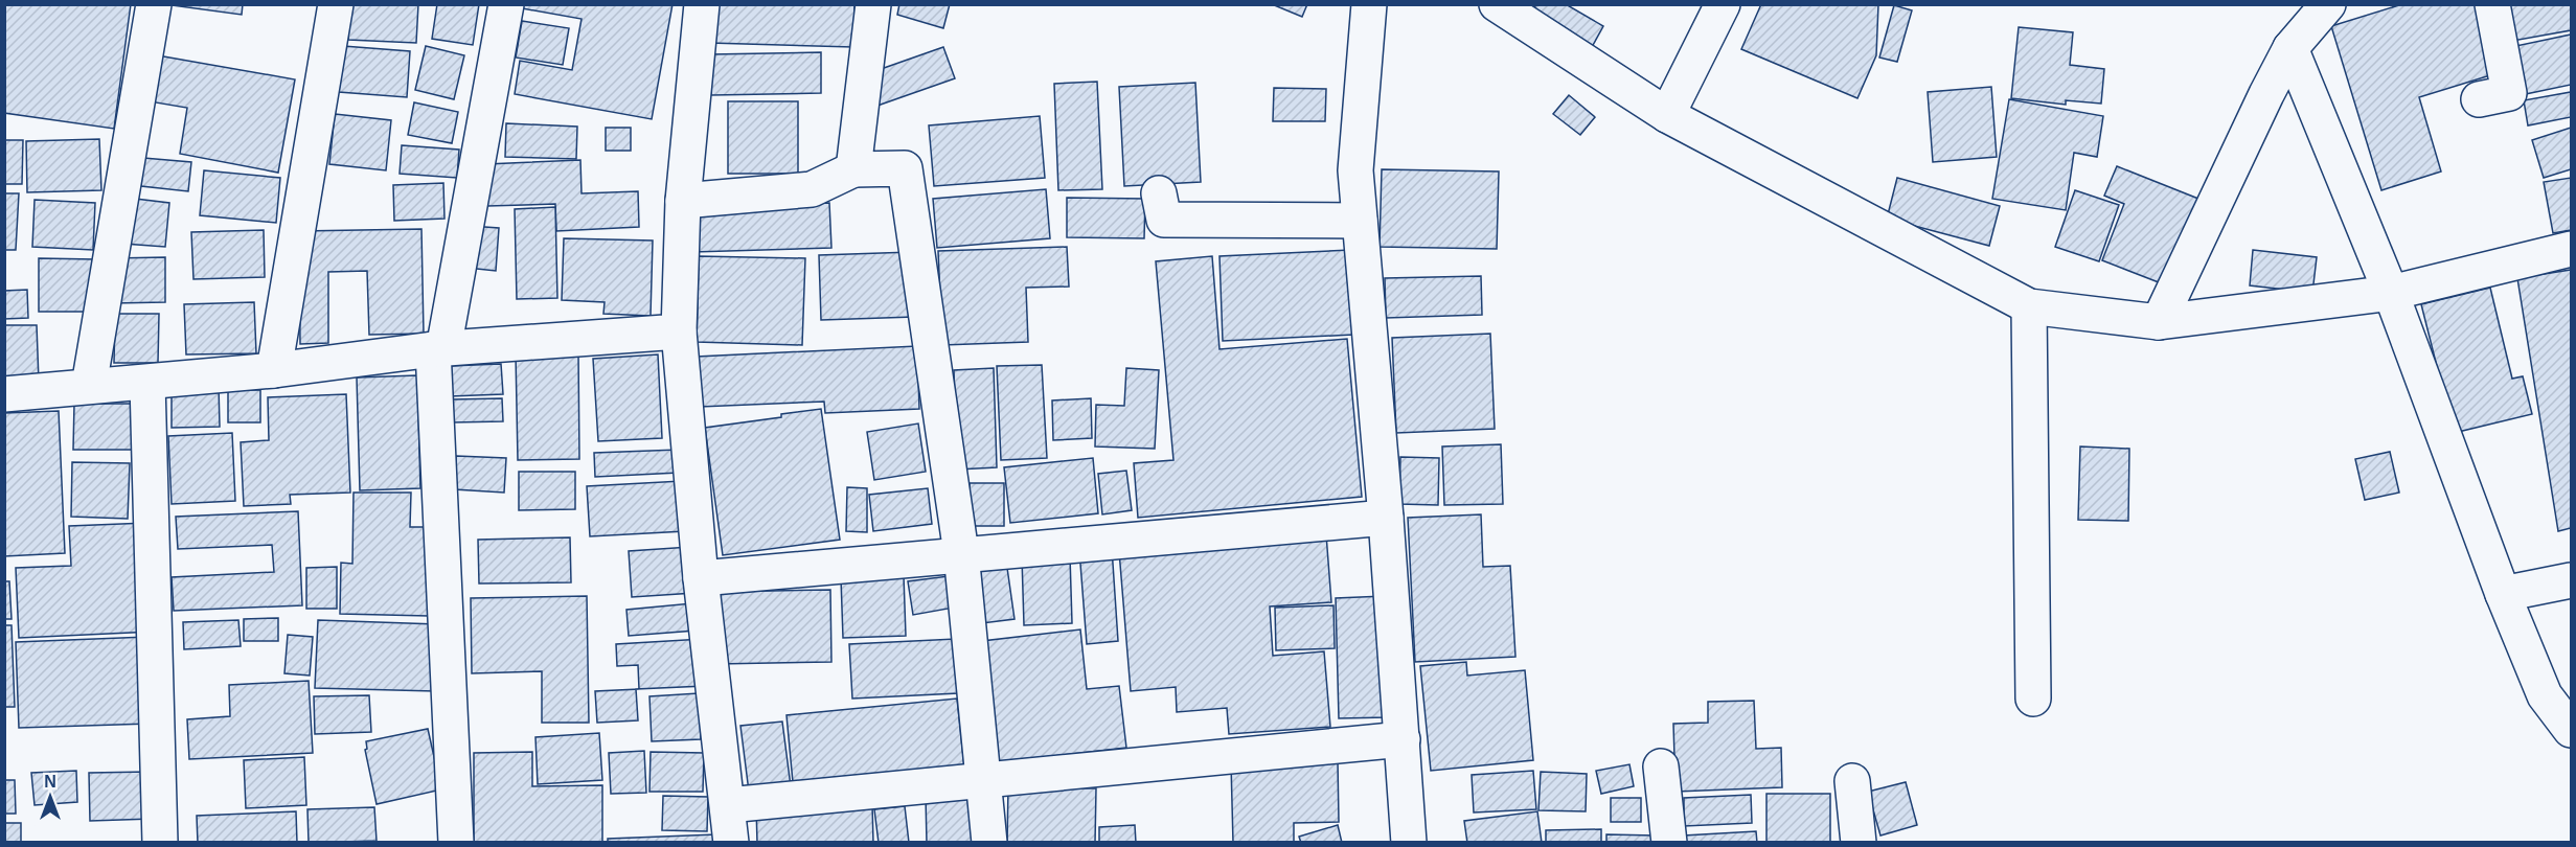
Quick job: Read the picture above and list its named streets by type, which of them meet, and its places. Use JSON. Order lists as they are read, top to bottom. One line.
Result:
{"north":"top"}
